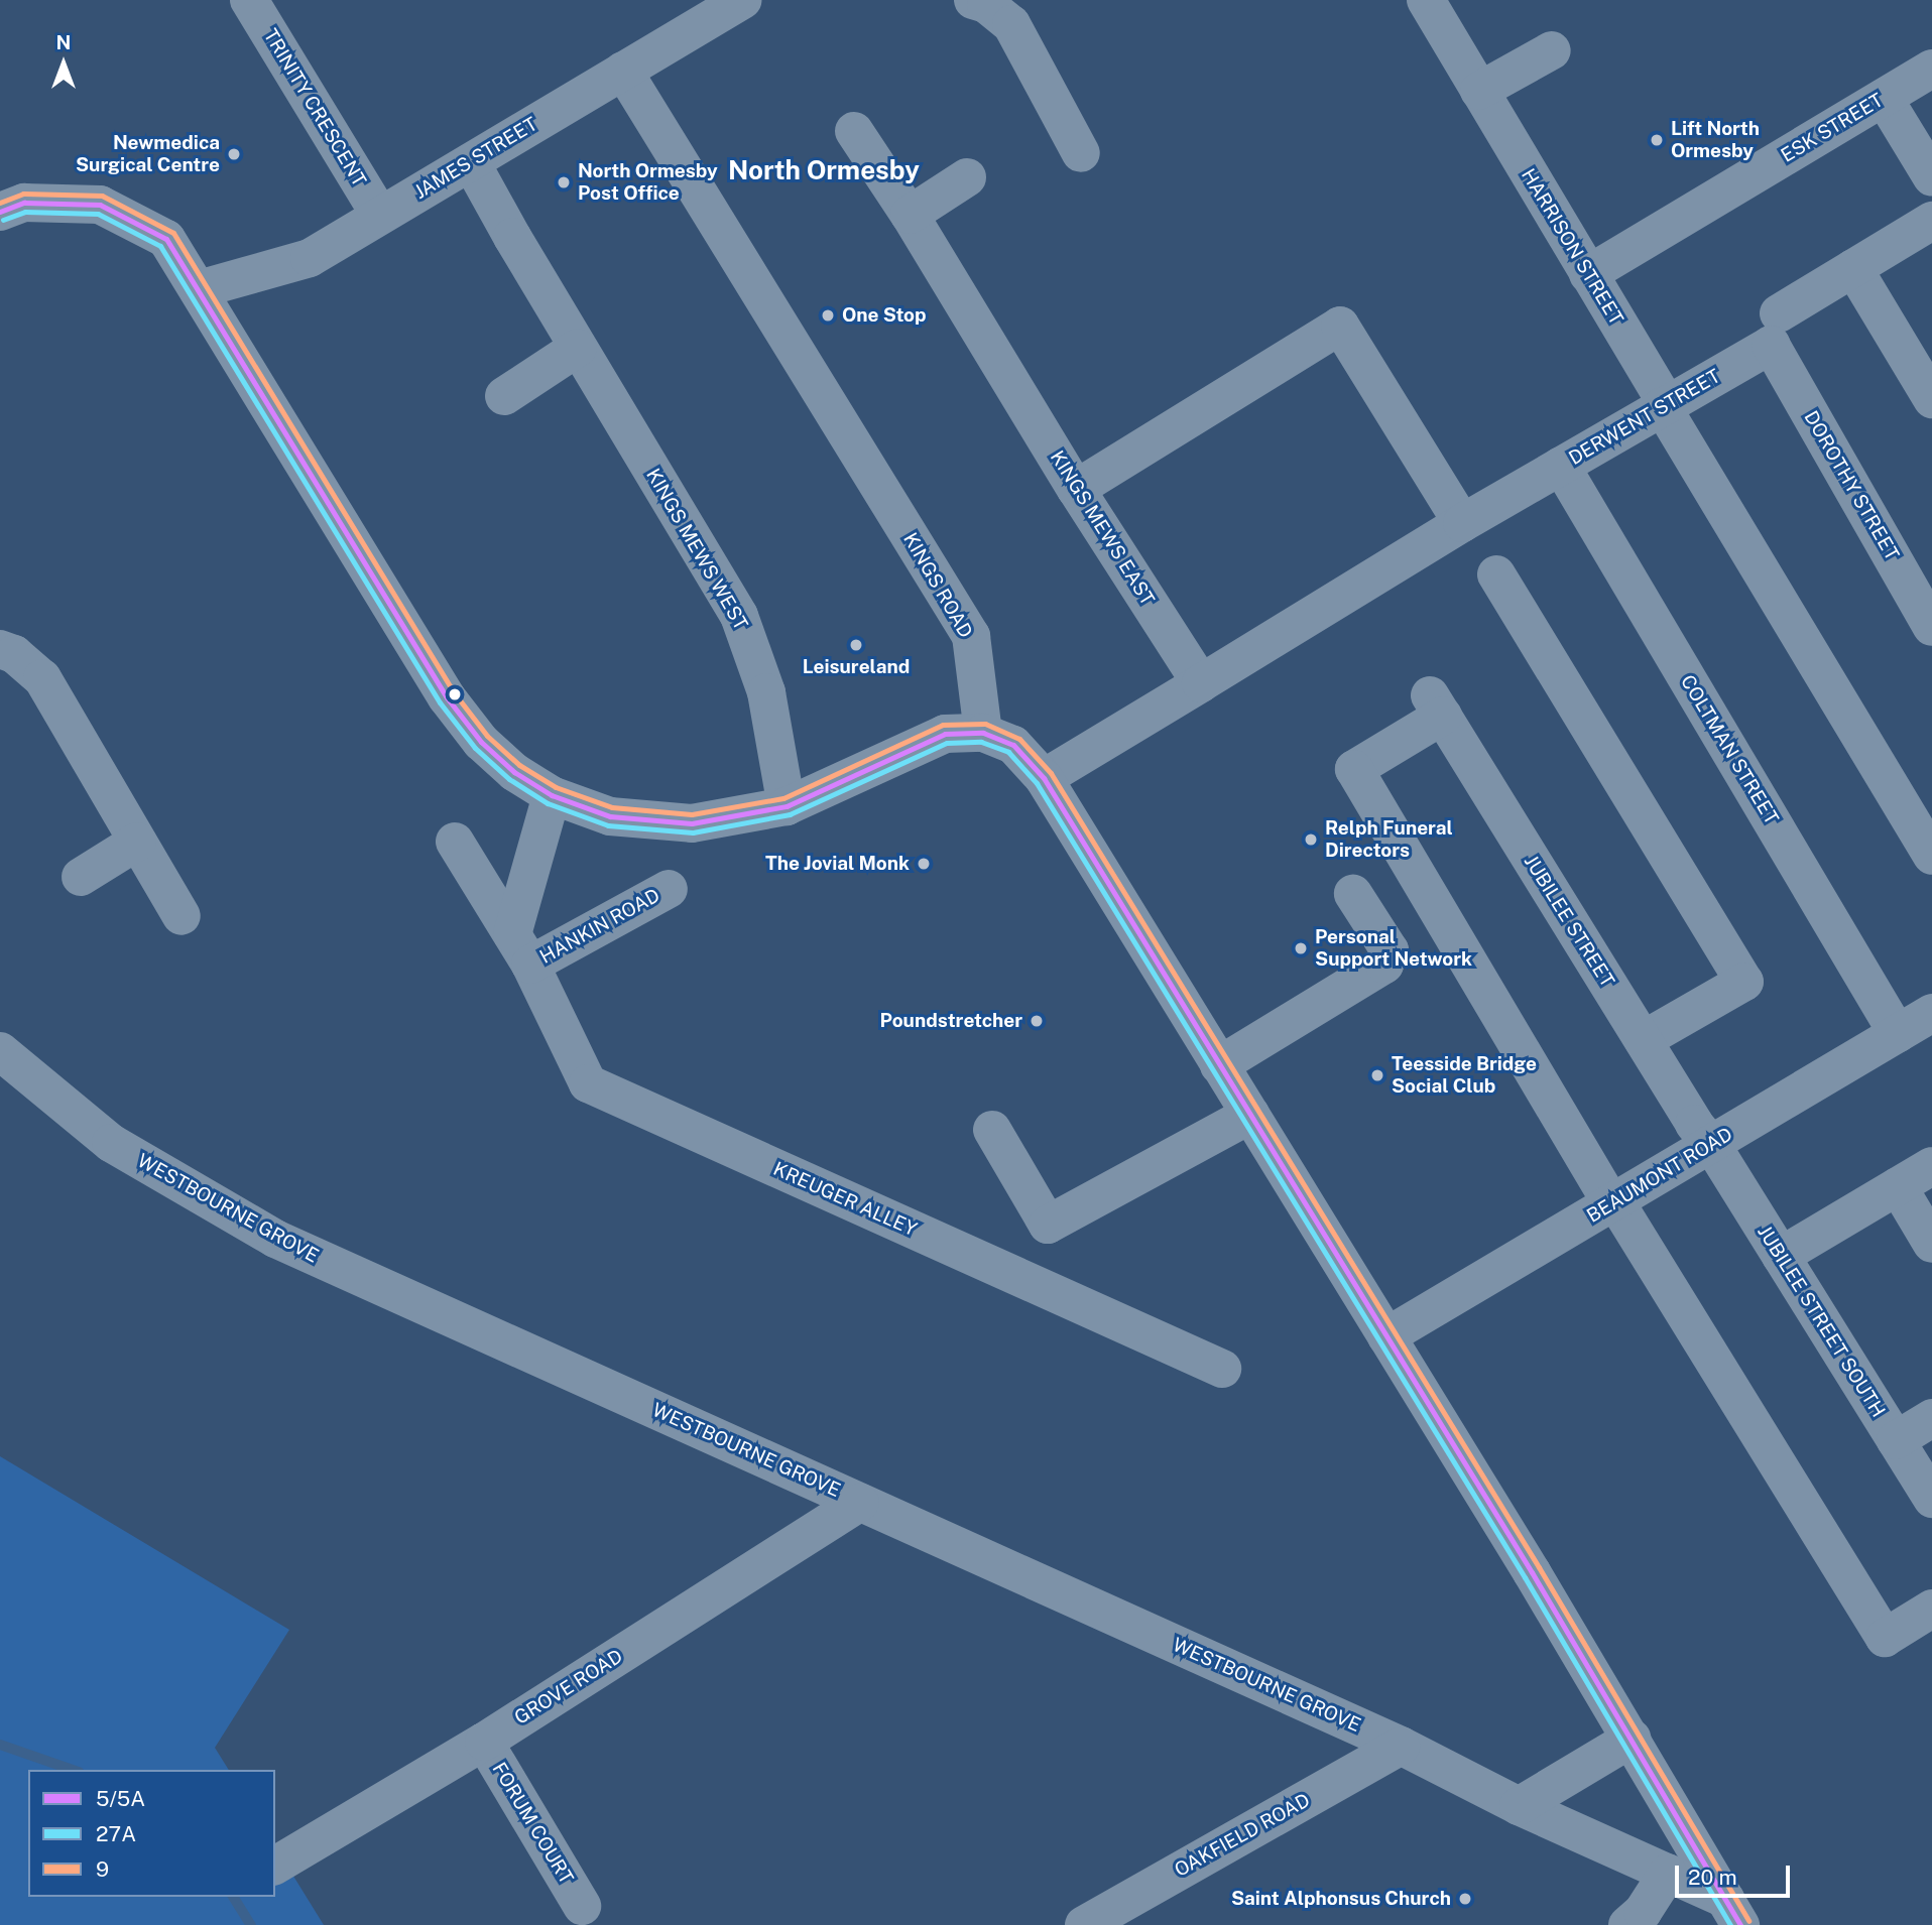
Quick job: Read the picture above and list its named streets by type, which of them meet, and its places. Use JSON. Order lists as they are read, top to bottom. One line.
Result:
{"streets":{"street":["TRINITY CRESCENT","ESK STREET","JAMES STREET","HARRISON STREET","DERWENT STREET","DOROTHY STREET","KINGS MEWS EAST","KINGS MEWS WEST","KINGS ROAD","COLTMAN STREET","JUBILEE STREET","HANKIN ROAD","BEAUMONT ROAD","KREUGER ALLEY","WESTBOURNE GROVE","JUBILEE STREET SOUTH","GROVE ROAD","FORUM COURT","OAKFIELD ROAD"]},"crossings":[["TRINITY CRESCENT","JAMES STREET"],["ESK STREET","HARRISON STREET"],["JAMES STREET","KINGS MEWS WEST"],["JAMES STREET","KINGS ROAD"],["HARRISON STREET","DERWENT STREET"],["DERWENT STREET","DOROTHY STREET"],["DERWENT STREET","KINGS MEWS EAST"],["DERWENT STREET","COLTMAN STREET"],["COLTMAN STREET","BEAUMONT ROAD"],["JUBILEE STREET","BEAUMONT ROAD"],["JUBILEE STREET","JUBILEE STREET SOUTH"],["HANKIN ROAD","KREUGER ALLEY"],["BEAUMONT ROAD","JUBILEE STREET SOUTH"],["WESTBOURNE GROVE","GROVE ROAD"],["WESTBOURNE GROVE","OAKFIELD ROAD"],["GROVE ROAD","FORUM COURT"]],"districts":["North Ormesby"],"places":["Lift North Ormesby","Newmedica Surgical Centre","North Ormesby Post Office","One Stop","Leisureland","Relph Funeral Directors","The Jovial Monk","Personal Support Network","Poundstretcher","Teesside Bridge Social Club","Saint Alphonsus Church"],"lines":["transit line 9","transit line 5/5A","transit line 27A"],"legend":["5/5A","27A","9"],"scale_bar":"20 m","north":"top"}
